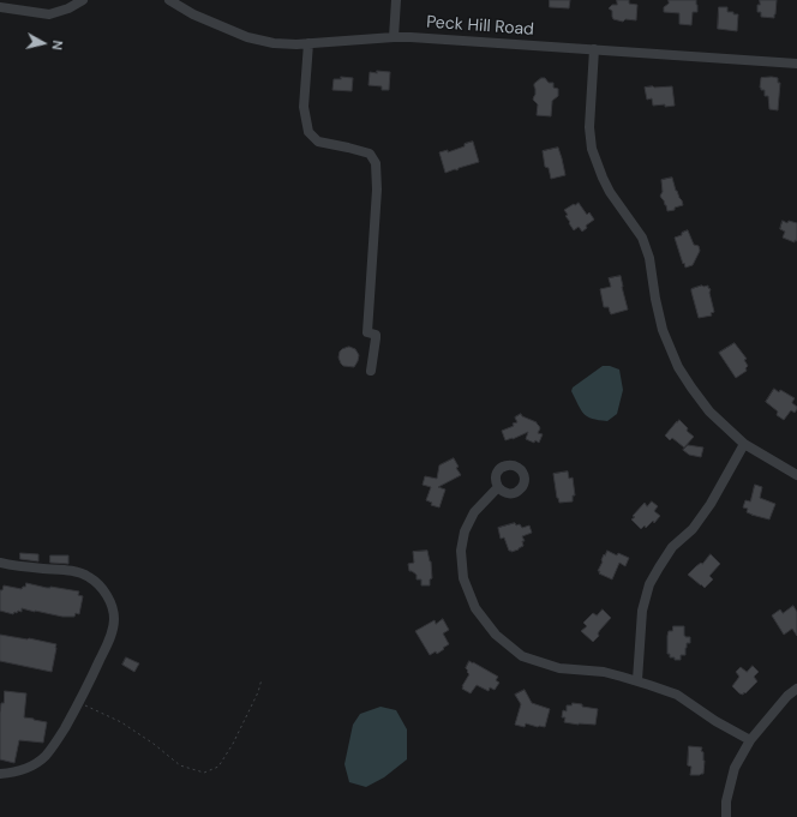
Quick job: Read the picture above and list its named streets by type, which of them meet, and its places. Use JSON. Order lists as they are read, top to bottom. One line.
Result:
{"streets":{"street":["Peck Hill Road"]},"north":"right"}
